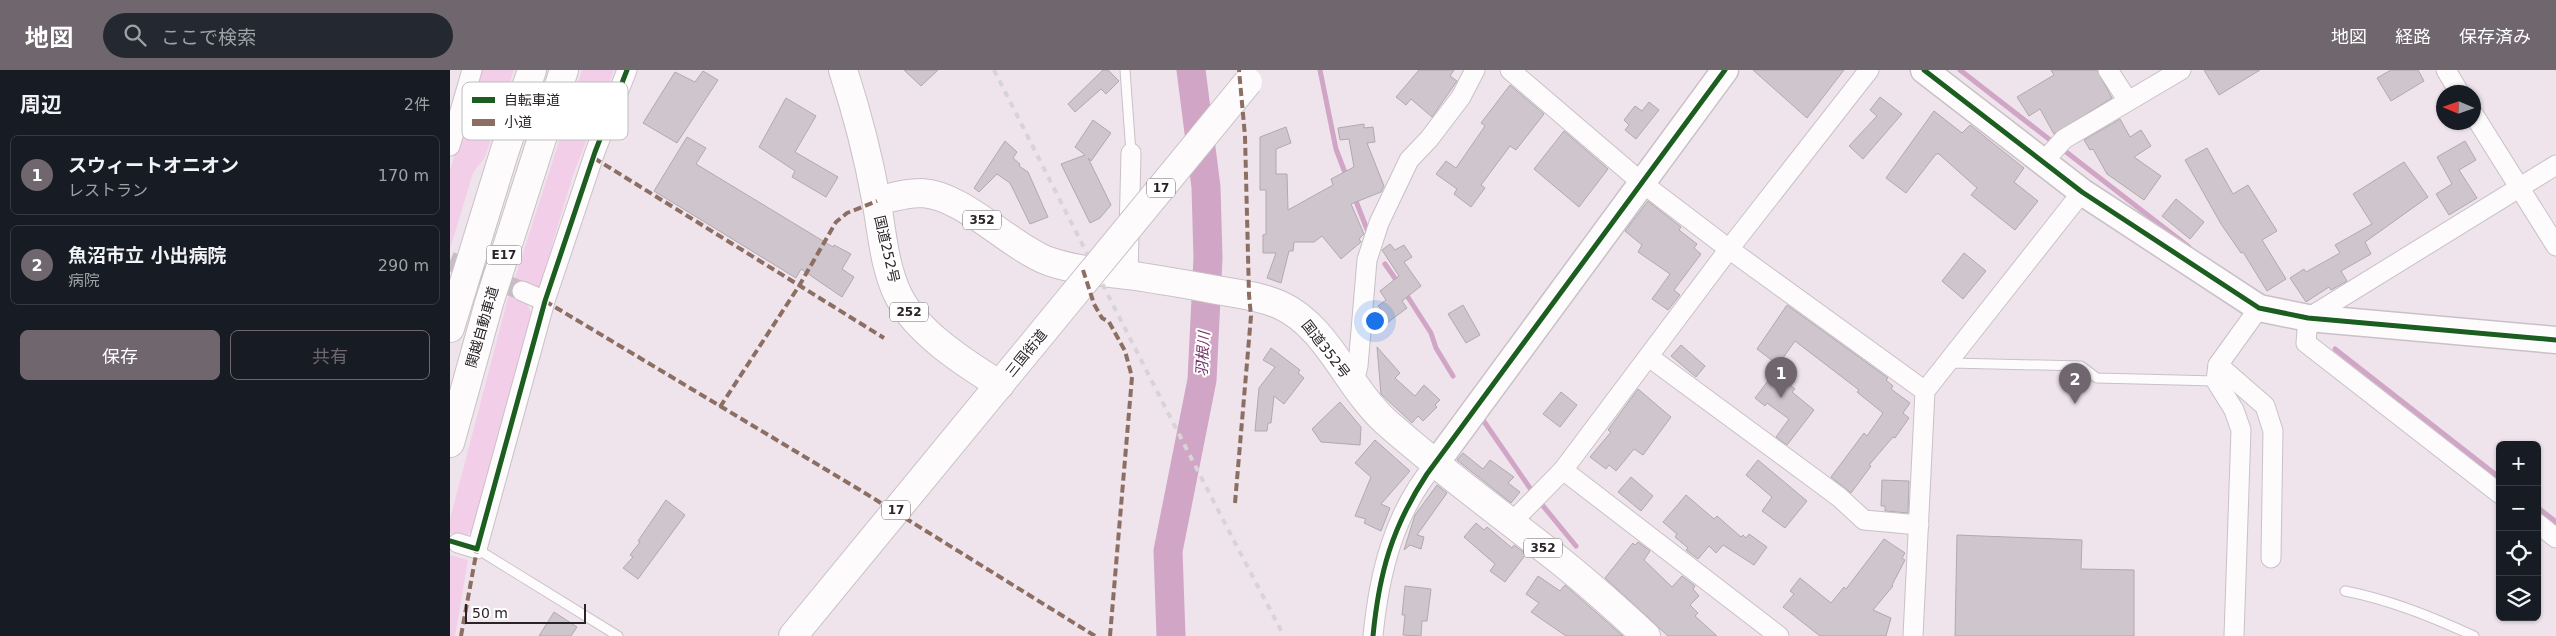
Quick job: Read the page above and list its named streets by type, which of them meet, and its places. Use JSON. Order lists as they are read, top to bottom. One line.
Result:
{"streets":{"highway":["17","352","国道252号","E17","252","関越自動車道","国道352号","三国街道"]},"crossings":[["国道252号","国道352号"],["国道252号","三国街道"]],"water":["羽根川"],"legend":["自転車道","小道"],"scale_bar":"50 m","north":"left","page":{"header":"地図","search":"ここで検索","nav":["地図","経路","保存済み"],"heading":["周辺","2件"],"list":[{"mark":"1","name":"スウィートオニオン","note":"レストラン","value":"170 m"},{"mark":"2","name":"魚沼市立 小出病院","note":"病院","value":"290 m"}],"buttons":["保存","共有"],"pins":["1","2"],"map_buttons":["+","−"],"scale":"50 m"}}
